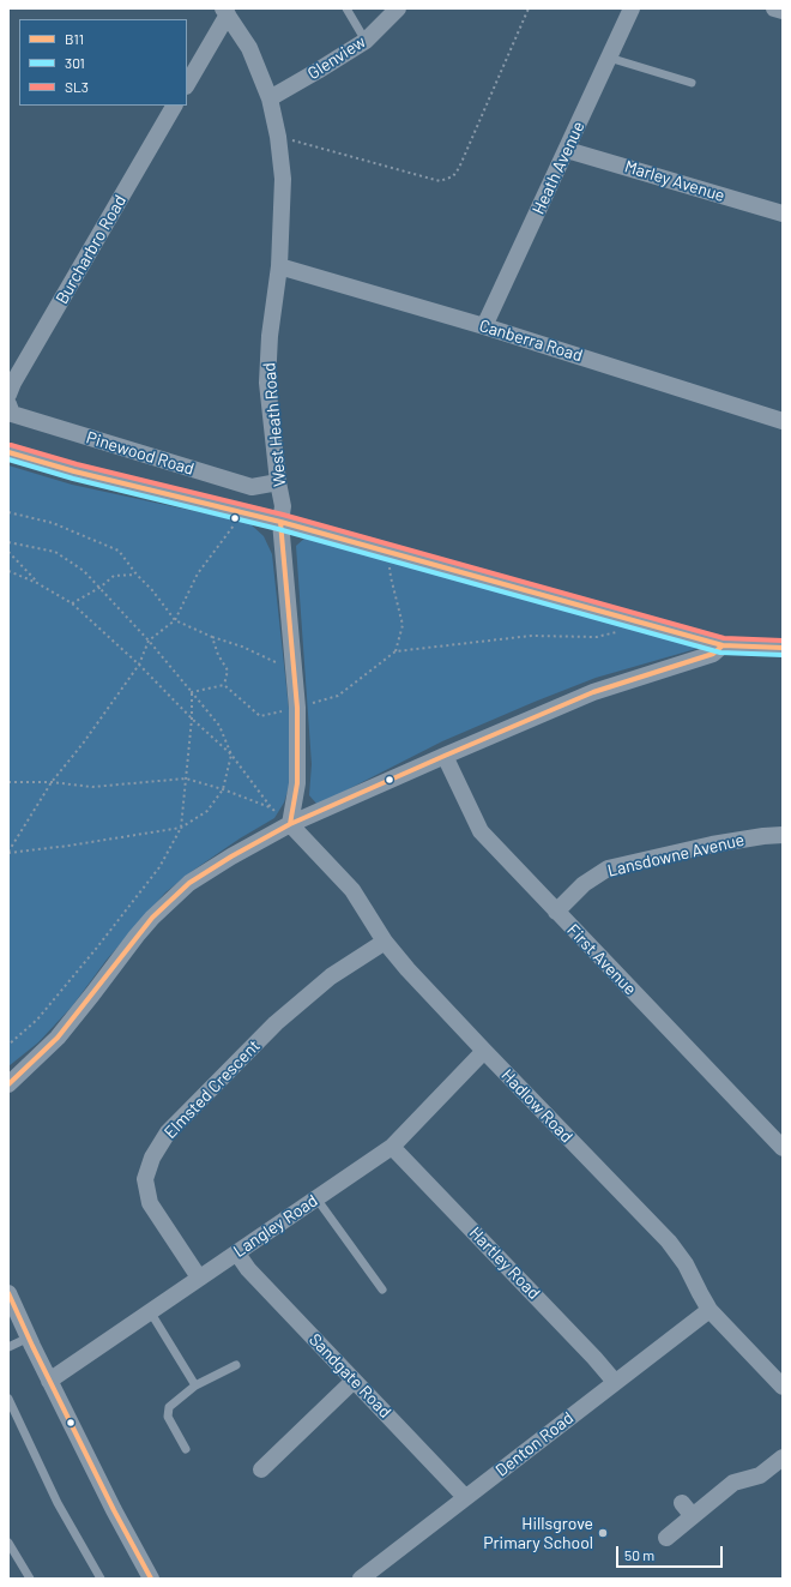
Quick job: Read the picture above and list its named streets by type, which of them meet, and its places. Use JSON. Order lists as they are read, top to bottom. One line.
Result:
{"streets":{"street":["Glenview","Heath Avenue","Marley Avenue","Burcharbro Road","Canberra Road","West Heath Road","Pinewood Road","Lansdowne Avenue","First Avenue","Elmsted Crescent","Hadlow Road","Langley Road","Hartley Road","Sandgate Road","Denton Road"]},"crossings":[["Glenview","West Heath Road"],["Heath Avenue","Marley Avenue"],["Heath Avenue","Canberra Road"],["Canberra Road","West Heath Road"],["West Heath Road","Pinewood Road"],["West Heath Road","Hadlow Road"],["Lansdowne Avenue","First Avenue"],["Elmsted Crescent","Hadlow Road"],["Elmsted Crescent","Langley Road"],["Hadlow Road","Langley Road"],["Hadlow Road","Denton Road"],["Langley Road","Hartley Road"],["Langley Road","Sandgate Road"],["Hartley Road","Denton Road"],["Sandgate Road","Denton Road"]],"places":["Hillsgrove Primary School"],"lines":["transit line SL3","transit line B11","transit line 301"],"legend":["B11","301","SL3"],"scale_bar":"50 m"}
